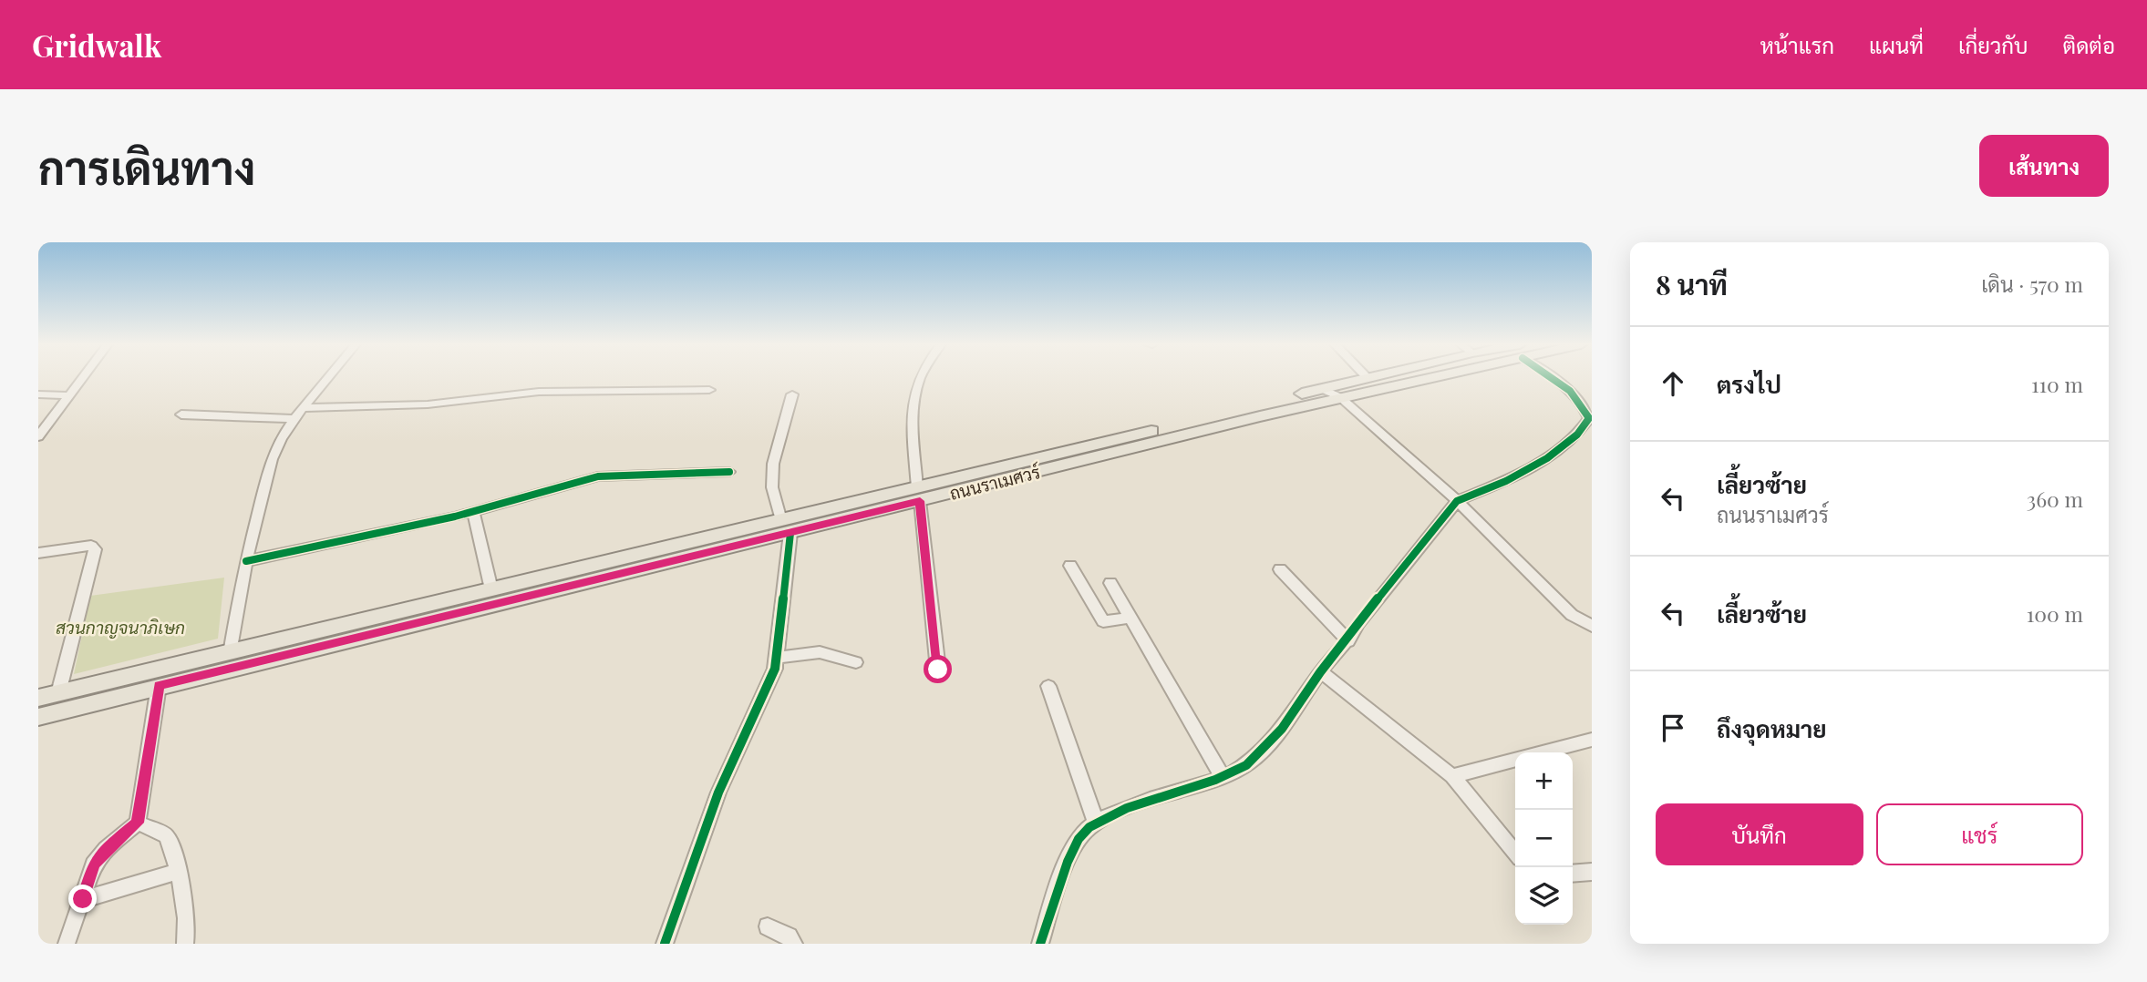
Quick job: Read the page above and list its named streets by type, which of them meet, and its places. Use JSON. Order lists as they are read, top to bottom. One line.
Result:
{"streets":{"main road":["ถนนราเมศวร์"]},"parks":["สวนกาญจนาภิเษก"],"page":{"header":"Gridwalk","nav":["หน้าแรก","แผนที่","เกี่ยวกับ","ติดต่อ"],"buttons":["เส้นทาง",["บันทึก","แชร์"]],"title":"การเดินทาง","heading":["8 นาที","เดิน · 570 m"],"list":[["ตรงไป","110 m"],["เลี้ยวซ้าย","ถนนราเมศวร์","360 m"],["เลี้ยวซ้าย","100 m"],"ถึงจุดหมาย"],"map_buttons":["+","−"]}}
